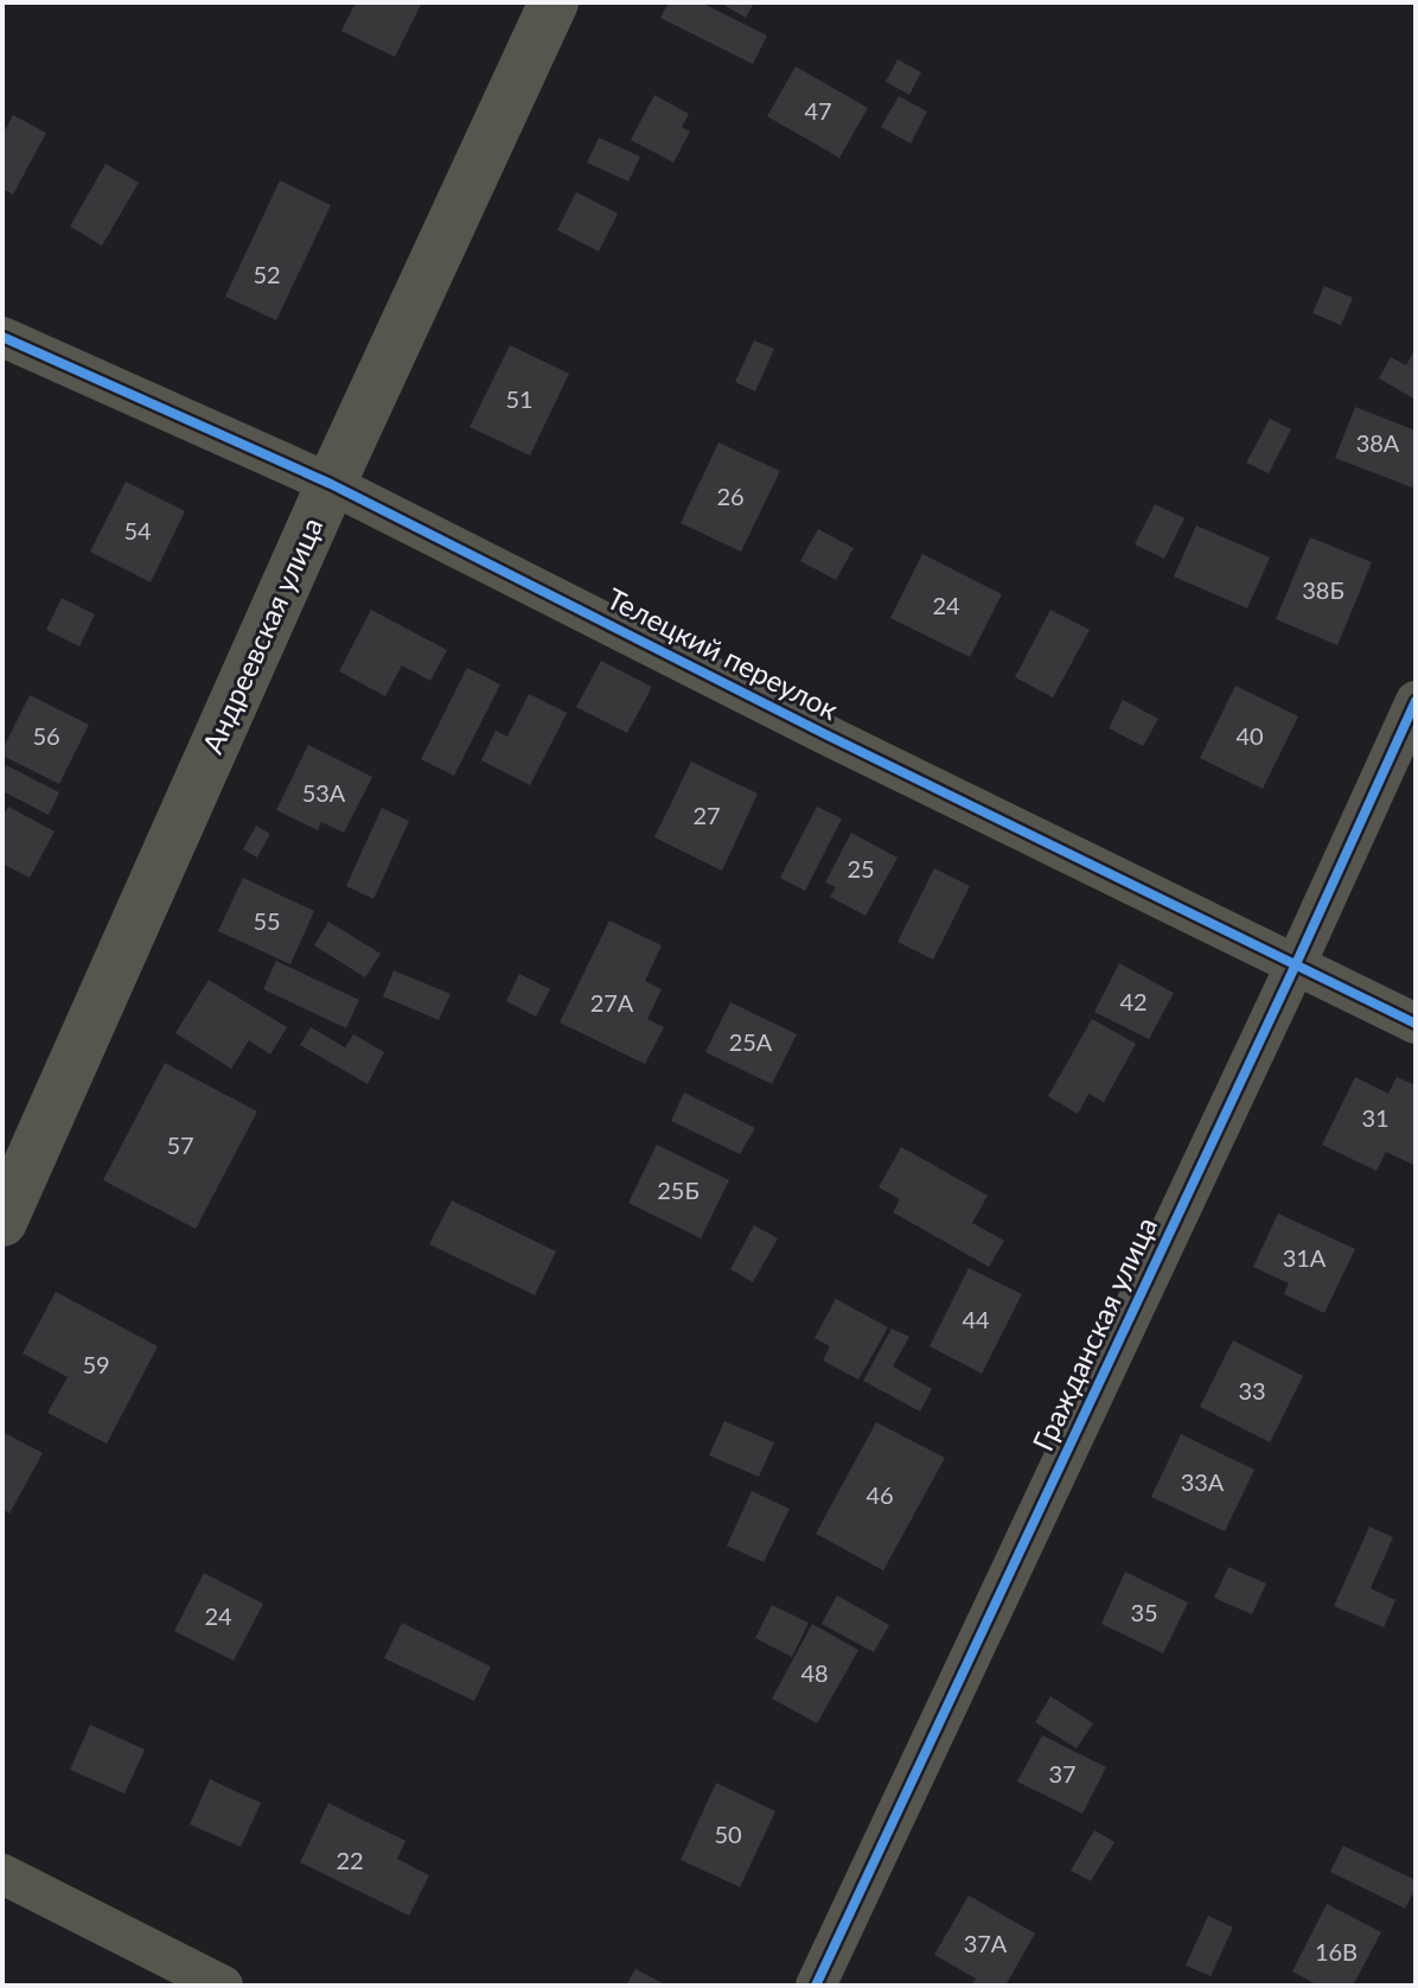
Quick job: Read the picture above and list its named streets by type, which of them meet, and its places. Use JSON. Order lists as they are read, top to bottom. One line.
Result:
{"streets":{"street":["Андреевская улица","Телецкий переулок","Гражданская улица"]},"crossings":[["Андреевская улица","Телецкий переулок"],["Телецкий переулок","Гражданская улица"]],"house_numbers":["47","52","51","38А","26","54","38Б","24","56","40","53А","27","25","55","42","27А","25А","31","57","25Б","31А","44","59","33","33А","46","35","24","48","37","50","22","37А","16В"]}
